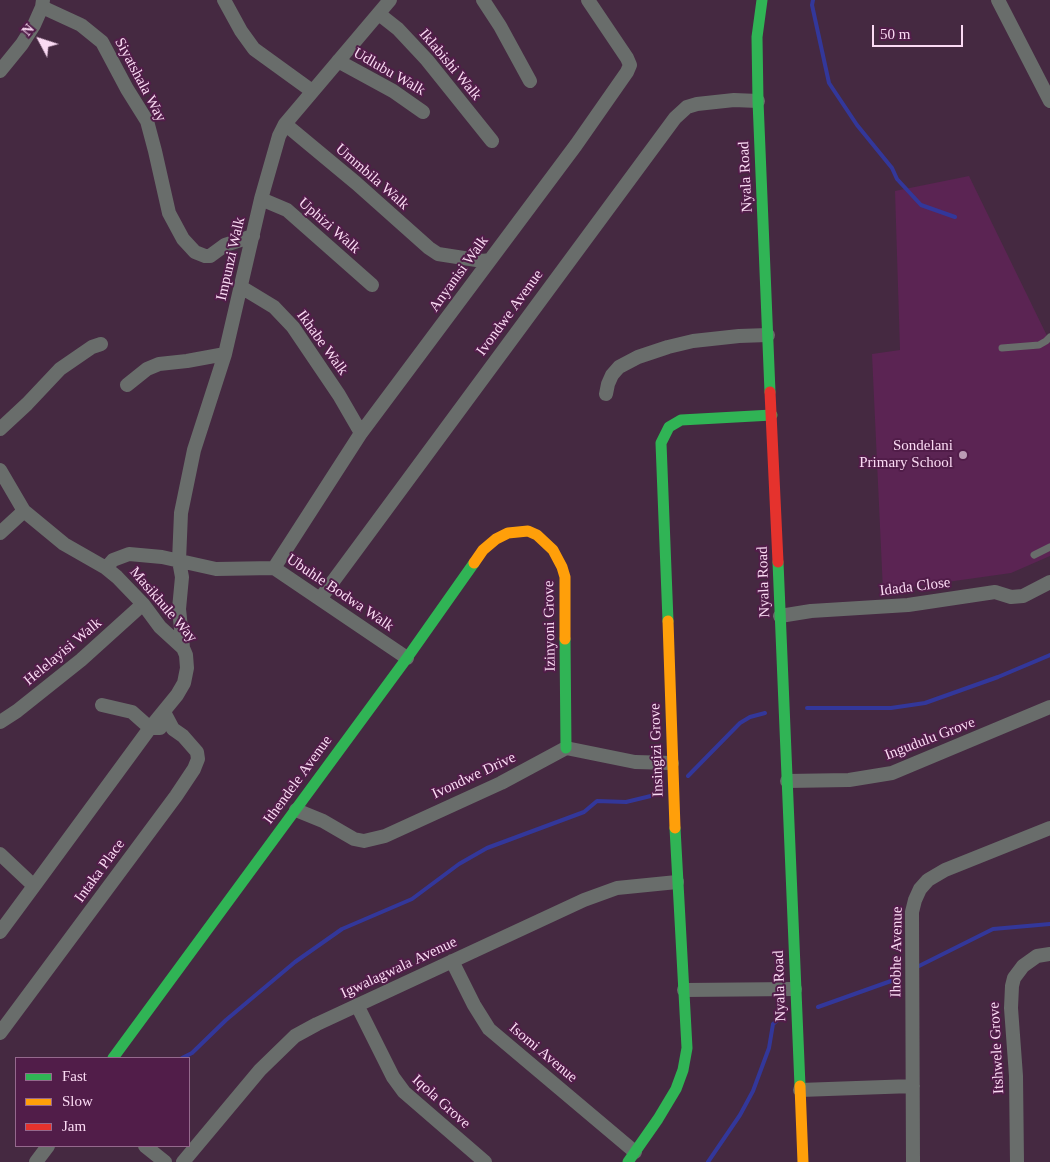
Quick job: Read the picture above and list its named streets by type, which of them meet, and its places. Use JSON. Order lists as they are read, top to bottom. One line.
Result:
{"streets":{"street":["Iklabishi Walk","Udlubu Walk","Siyatshala Way","Ummbila Walk","Nyala Road","Uphizi Walk","Impunzi Walk","Anyanisi Walk","Ivondwe Avenue","Ikhabe Walk","Idada Close","Ubuhle Bodwa Walk","Masikhule Way","Izinyoni Grove","Helelayisi Walk","Ingudulu Grove","Insingizi Grove","Ivondwe Drive","Ithendele Avenue","Intaka Place","Ihobhe Avenue","Igwalagwala Avenue","Itshwele Grove","Isomi Avenue","Iqola Grove"]},"crossings":[["Iklabishi Walk","Impunzi Walk"],["Udlubu Walk","Impunzi Walk"],["Siyatshala Way","Impunzi Walk"],["Ummbila Walk","Impunzi Walk"],["Ummbila Walk","Anyanisi Walk"],["Nyala Road","Ivondwe Avenue"],["Nyala Road","Idada Close"],["Nyala Road","Ingudulu Grove"],["Nyala Road","Insingizi Grove"],["Uphizi Walk","Impunzi Walk"],["Impunzi Walk","Ikhabe Walk"],["Impunzi Walk","Ubuhle Bodwa Walk"],["Impunzi Walk","Masikhule Way"],["Anyanisi Walk","Ikhabe Walk"],["Anyanisi Walk","Ubuhle Bodwa Walk"],["Ivondwe Avenue","Ubuhle Bodwa Walk"],["Ubuhle Bodwa Walk","Masikhule Way"],["Ubuhle Bodwa Walk","Ithendele Avenue"],["Masikhule Way","Helelayisi Walk"],["Masikhule Way","Intaka Place"],["Izinyoni Grove","Ivondwe Drive"],["Izinyoni Grove","Ithendele Avenue"],["Insingizi Grove","Igwalagwala Avenue"],["Insingizi Grove","Isomi Avenue"],["Ivondwe Drive","Ithendele Avenue"],["Igwalagwala Avenue","Isomi Avenue"],["Igwalagwala Avenue","Iqola Grove"]],"places":["Sondelani Primary School"],"legend":["Fast","Slow","Jam"],"scale_bar":"50 m","north":"top left"}
